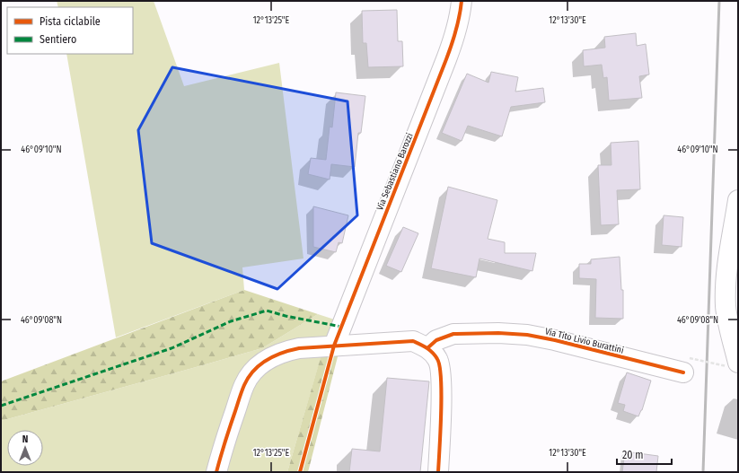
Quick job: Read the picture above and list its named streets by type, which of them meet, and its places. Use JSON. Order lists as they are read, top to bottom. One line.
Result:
{"streets":{"street":["Via Sebastiano Barozzi","Via Tito Livio Burattini"]},"legend":["Pista ciclabile","Sentiero"],"scale_bar":"20 m","north":"top","coordinates":["12°13'25\"E","12°13'30\"E","46°09'10\"N","46°09'08\"N"]}
